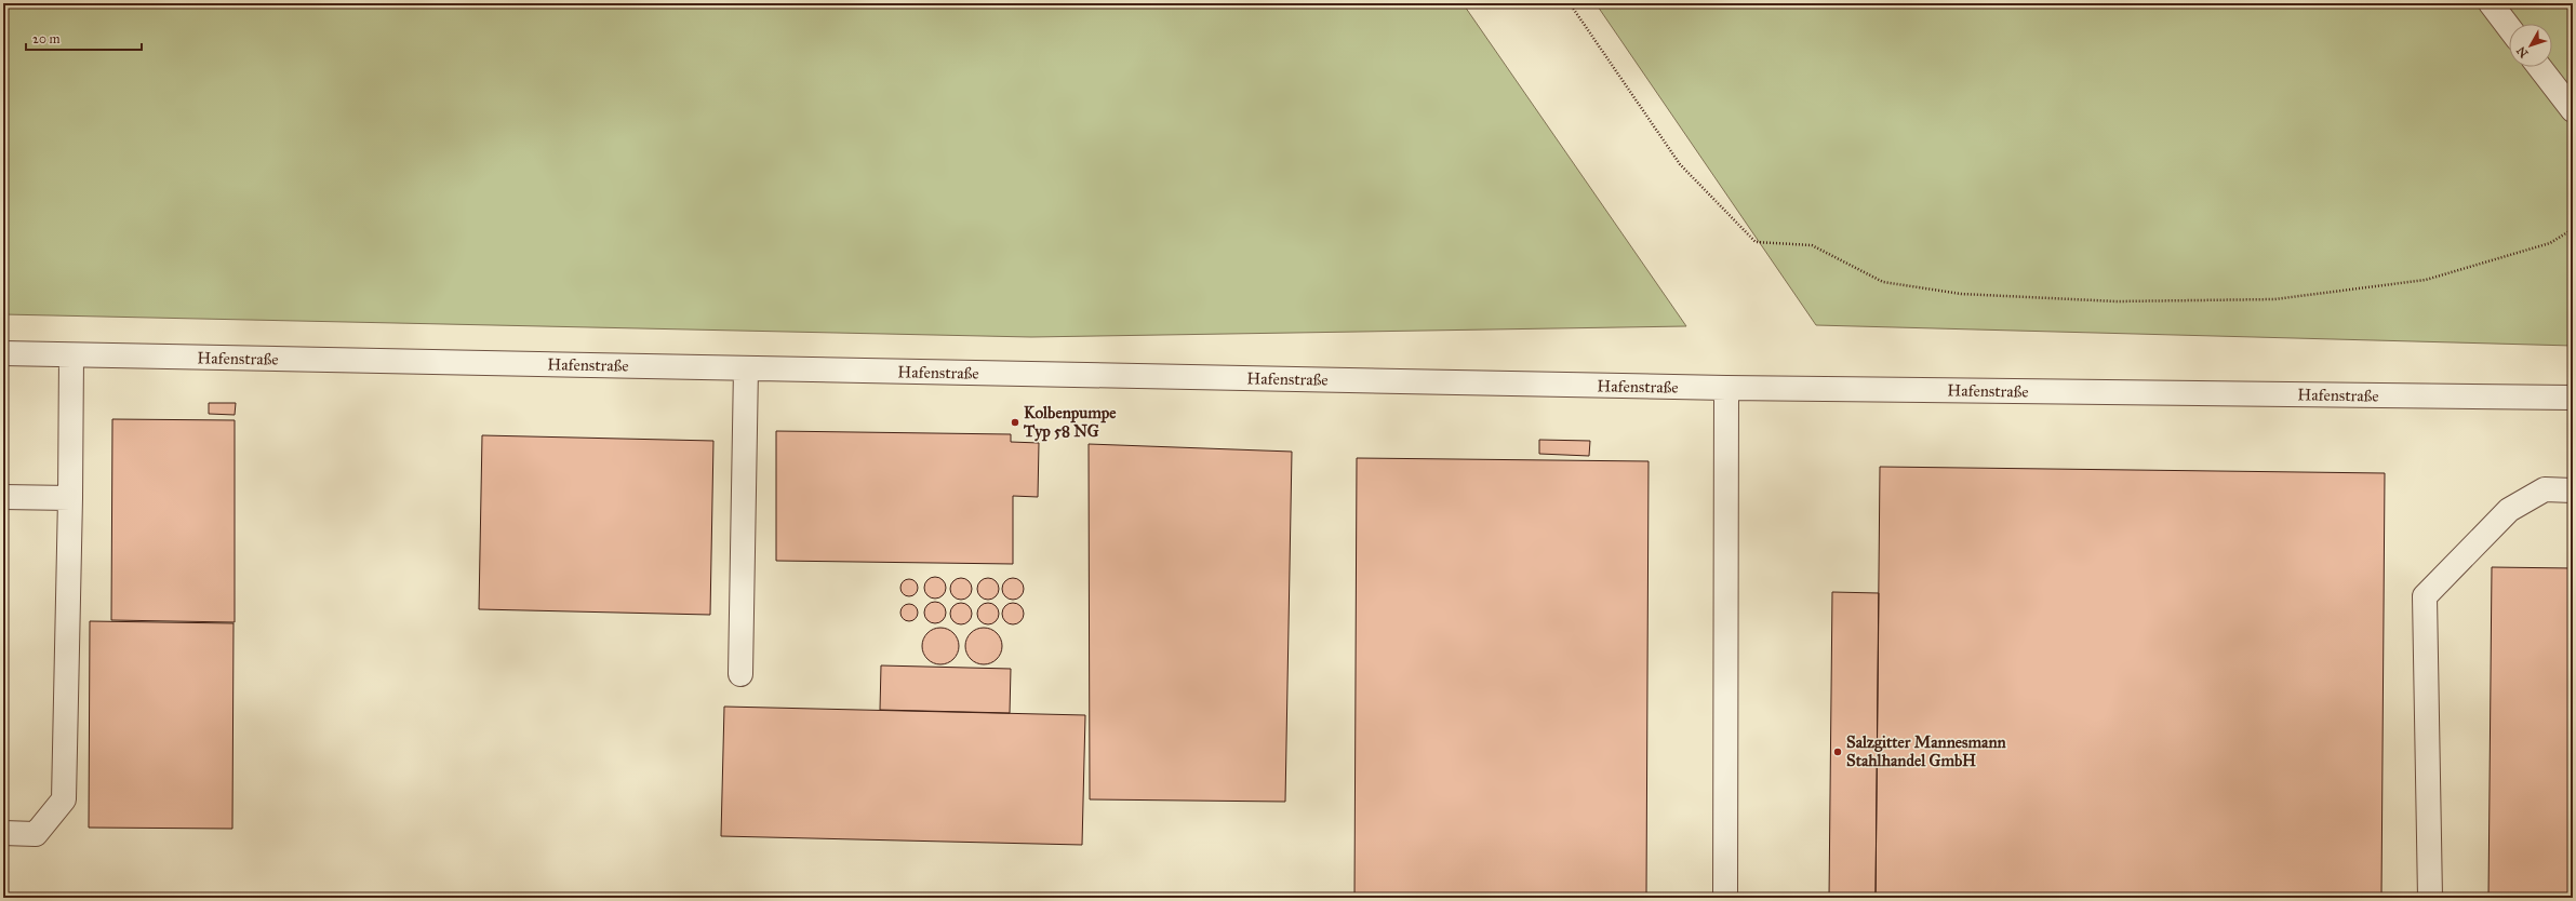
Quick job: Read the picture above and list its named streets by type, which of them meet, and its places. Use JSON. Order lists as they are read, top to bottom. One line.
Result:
{"streets":{"street":["Hafenstraße"]},"places":["Kolbenpumpe Typ 58 NG","Salzgitter Mannesmann Stahlhandel GmbH"],"scale_bar":"20 m","north":"bottom left"}
